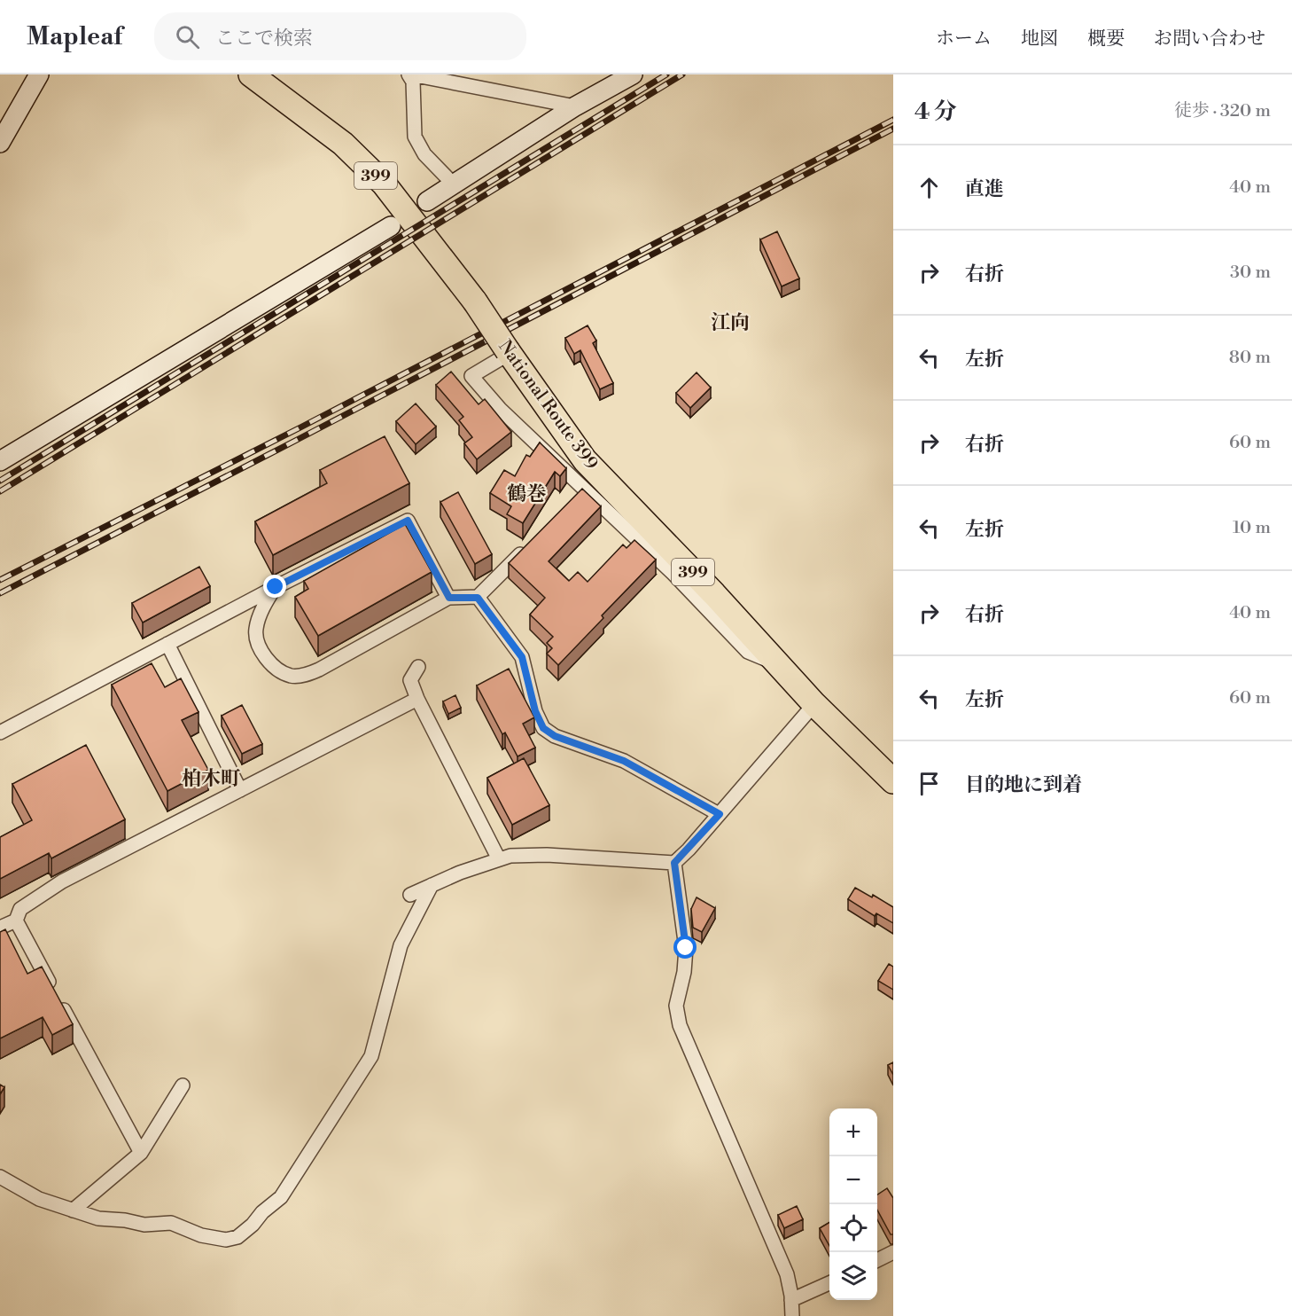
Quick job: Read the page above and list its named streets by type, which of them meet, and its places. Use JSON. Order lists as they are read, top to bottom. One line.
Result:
{"streets":{"highway":["399","National Route 399"]},"districts":["江向","鶴巻","柏木町"],"page":{"header":"Mapleaf","search":"ここで検索","nav":["ホーム","地図","概要","お問い合わせ"],"heading":["4 分","徒歩 · 320 m"],"list":[["直進","40 m"],["右折","30 m"],["左折","80 m"],["右折","60 m"],["左折","10 m"],["右折","40 m"],["左折","60 m"],"目的地に到着"],"map_buttons":["+","−"]}}
